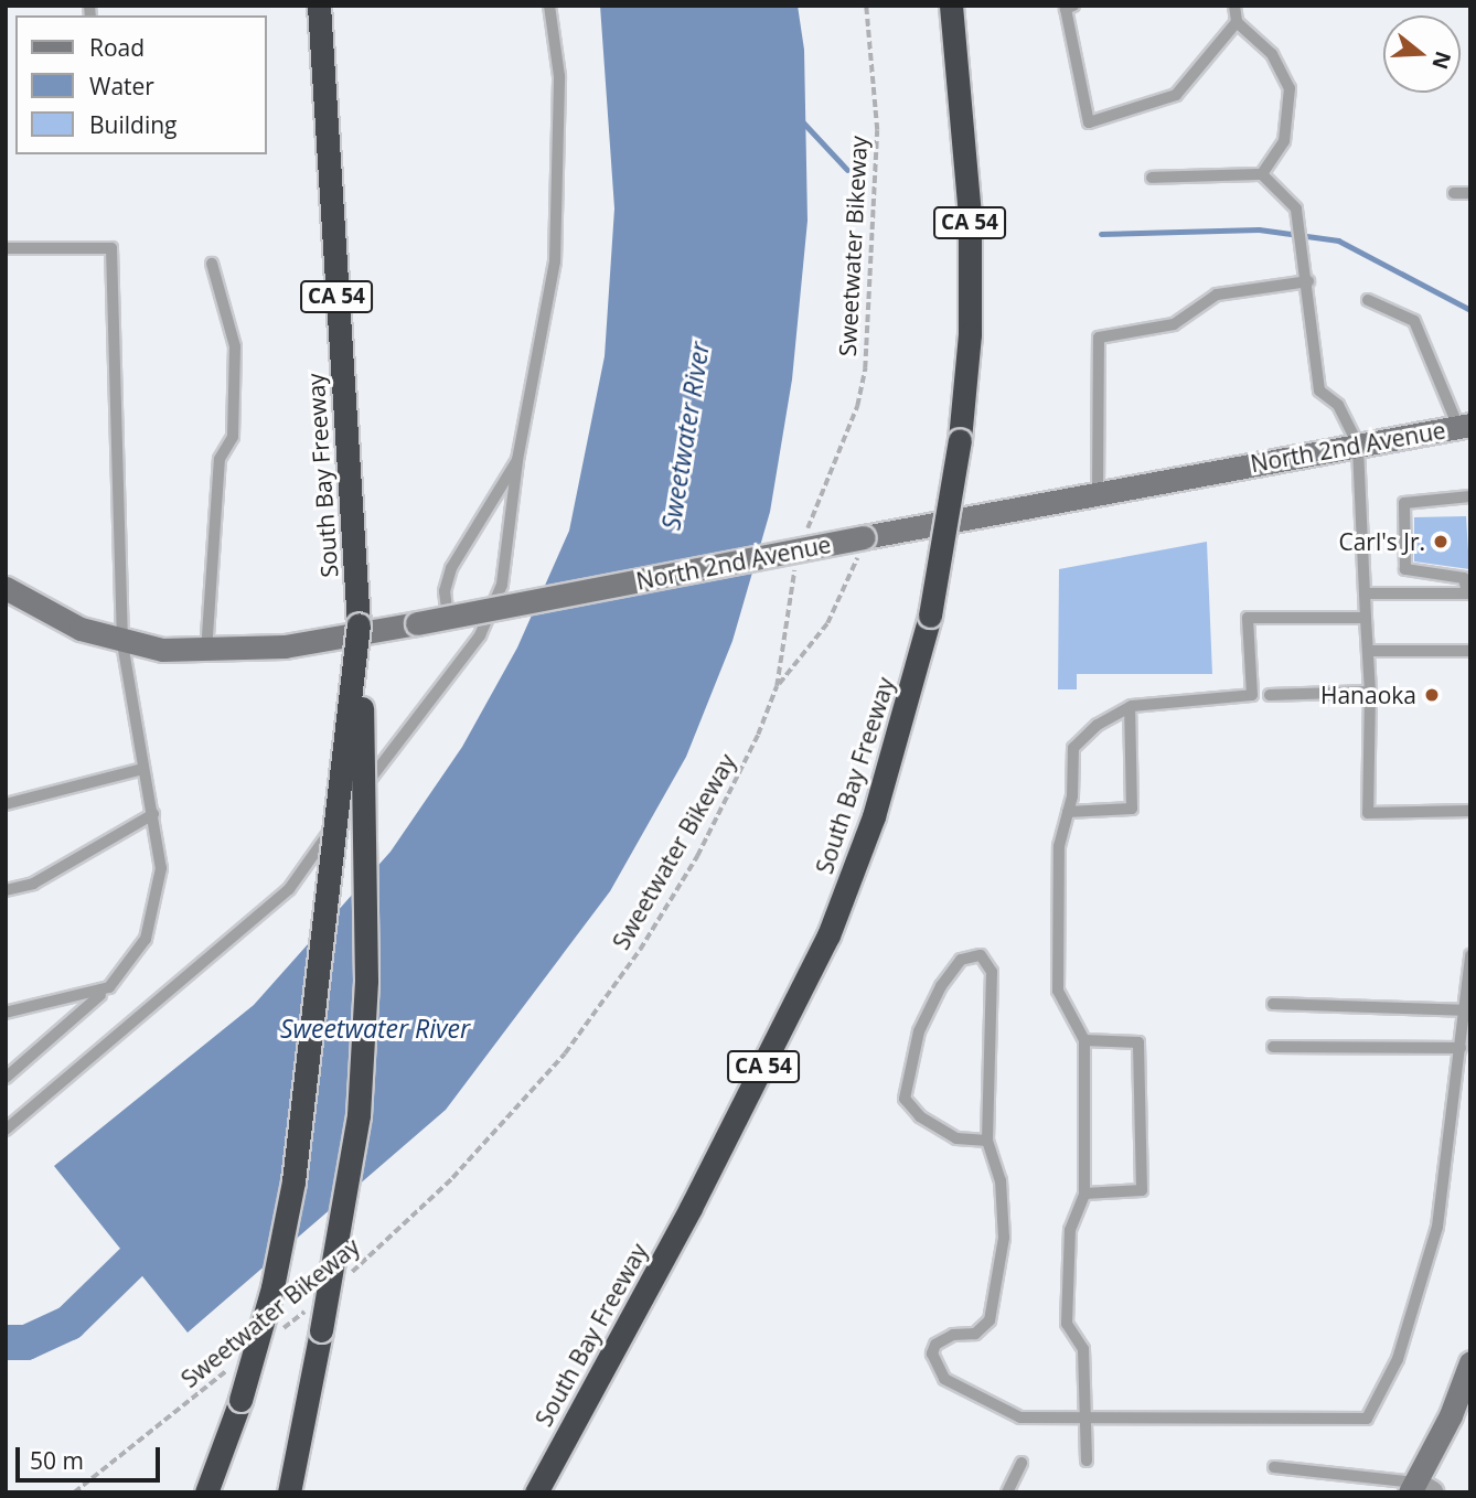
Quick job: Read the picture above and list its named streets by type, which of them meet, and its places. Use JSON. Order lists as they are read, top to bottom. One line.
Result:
{"streets":{"highway":["CA 54","South Bay Freeway"],"street":["North 2nd Avenue"],"path":["Sweetwater Bikeway"]},"water":["Sweetwater River"],"places":["Carl's Jr.","Hanaoka"],"legend":["Road","Water","Building"],"scale_bar":"50 m","north":"right"}
